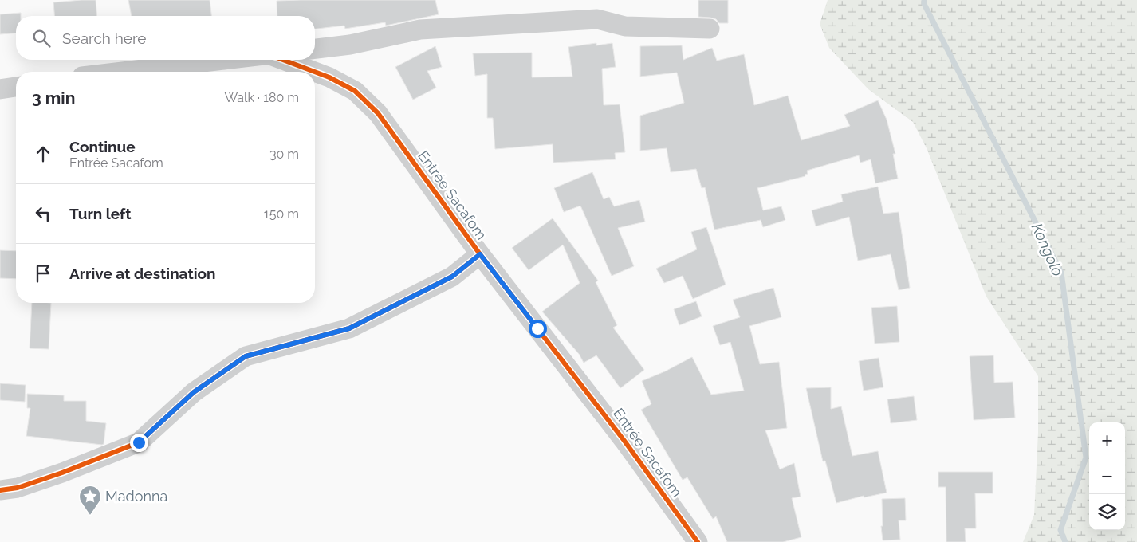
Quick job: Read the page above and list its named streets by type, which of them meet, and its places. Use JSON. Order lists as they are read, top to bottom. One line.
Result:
{"streets":{"street":["Entrée Sacafom"]},"water":["Kongolo"],"places":{"place":["Madonna"]},"page":{"search":"Search here","heading":["3 min","Walk · 180 m"],"list":[["Continue","Entrée Sacafom","30 m"],["Turn left","150 m"],"Arrive at destination"],"map_buttons":["+","−"]}}
